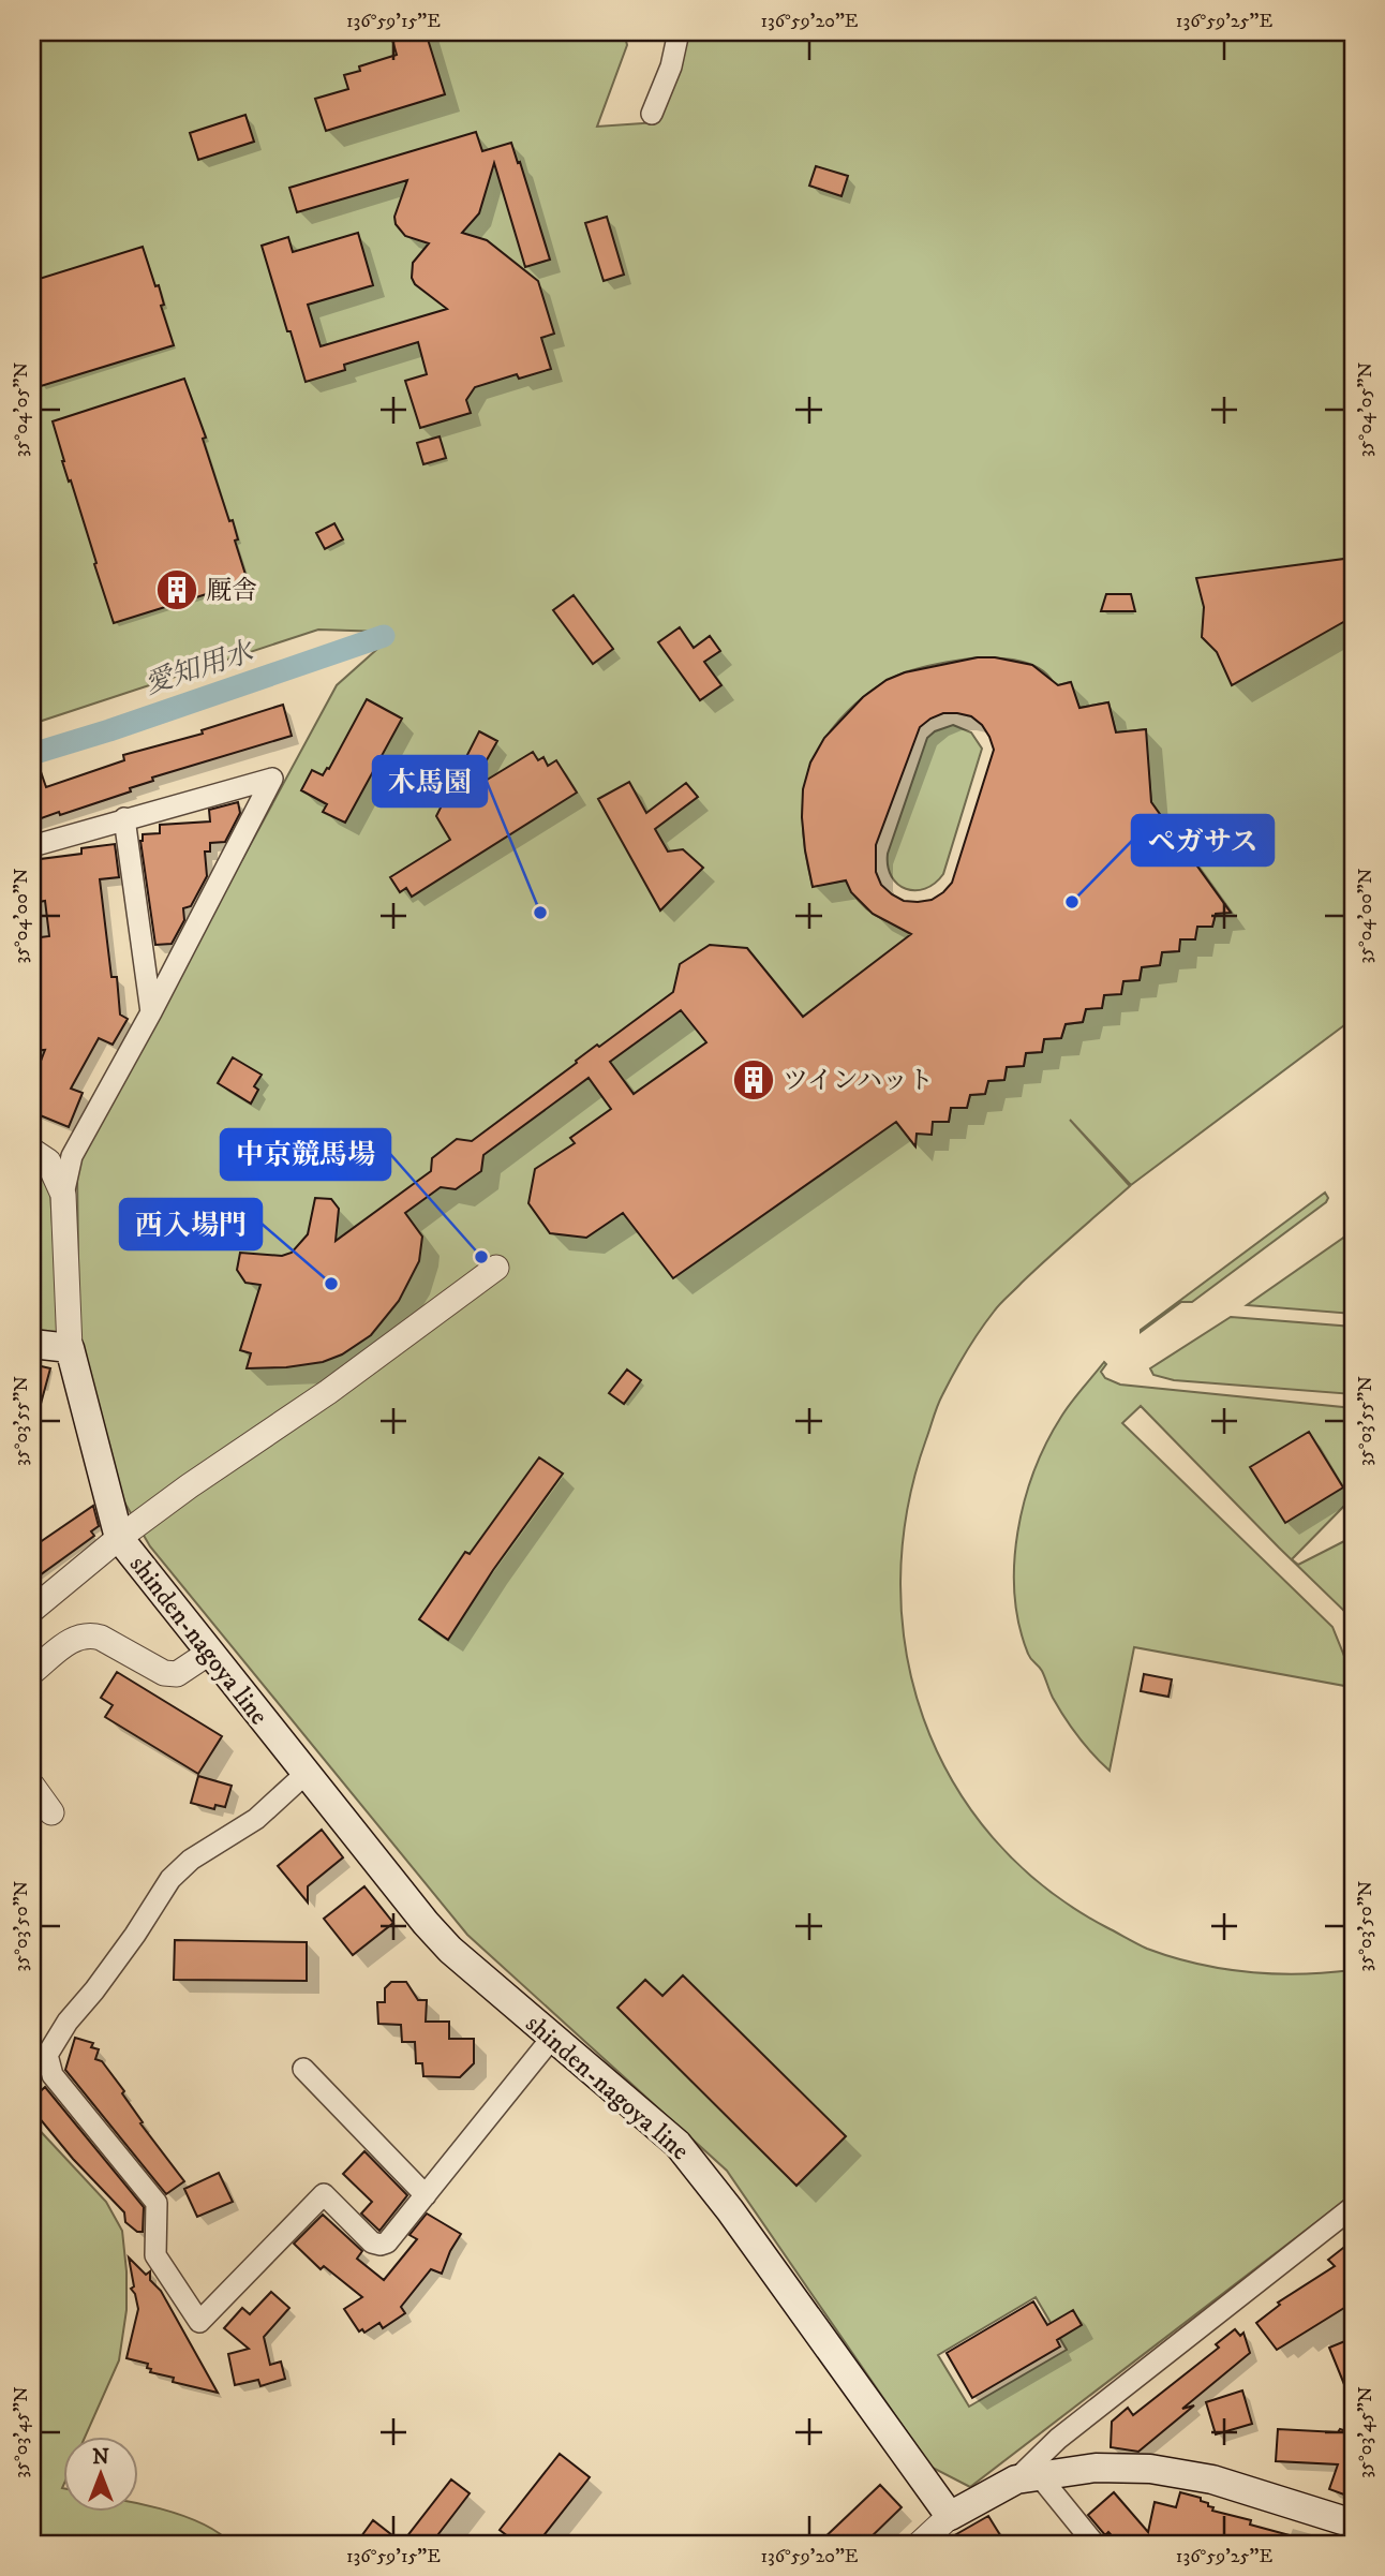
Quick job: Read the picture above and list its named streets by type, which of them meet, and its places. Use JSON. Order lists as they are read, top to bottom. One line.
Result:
{"streets":{"main road":["shinden-nagoya line"]},"water":["愛知用水"],"places":{"building":["厩舎","ツインハット"],"other":["ペガサス","木馬園","中京競馬場","西入場門"]},"north":"top","coordinates":["136°59'15\"E","136°59'20\"E","136°59'25\"E","35°04'05\"N","35°04'00\"N","35°03'55\"N","35°03'50\"N","35°03'45\"N"]}
